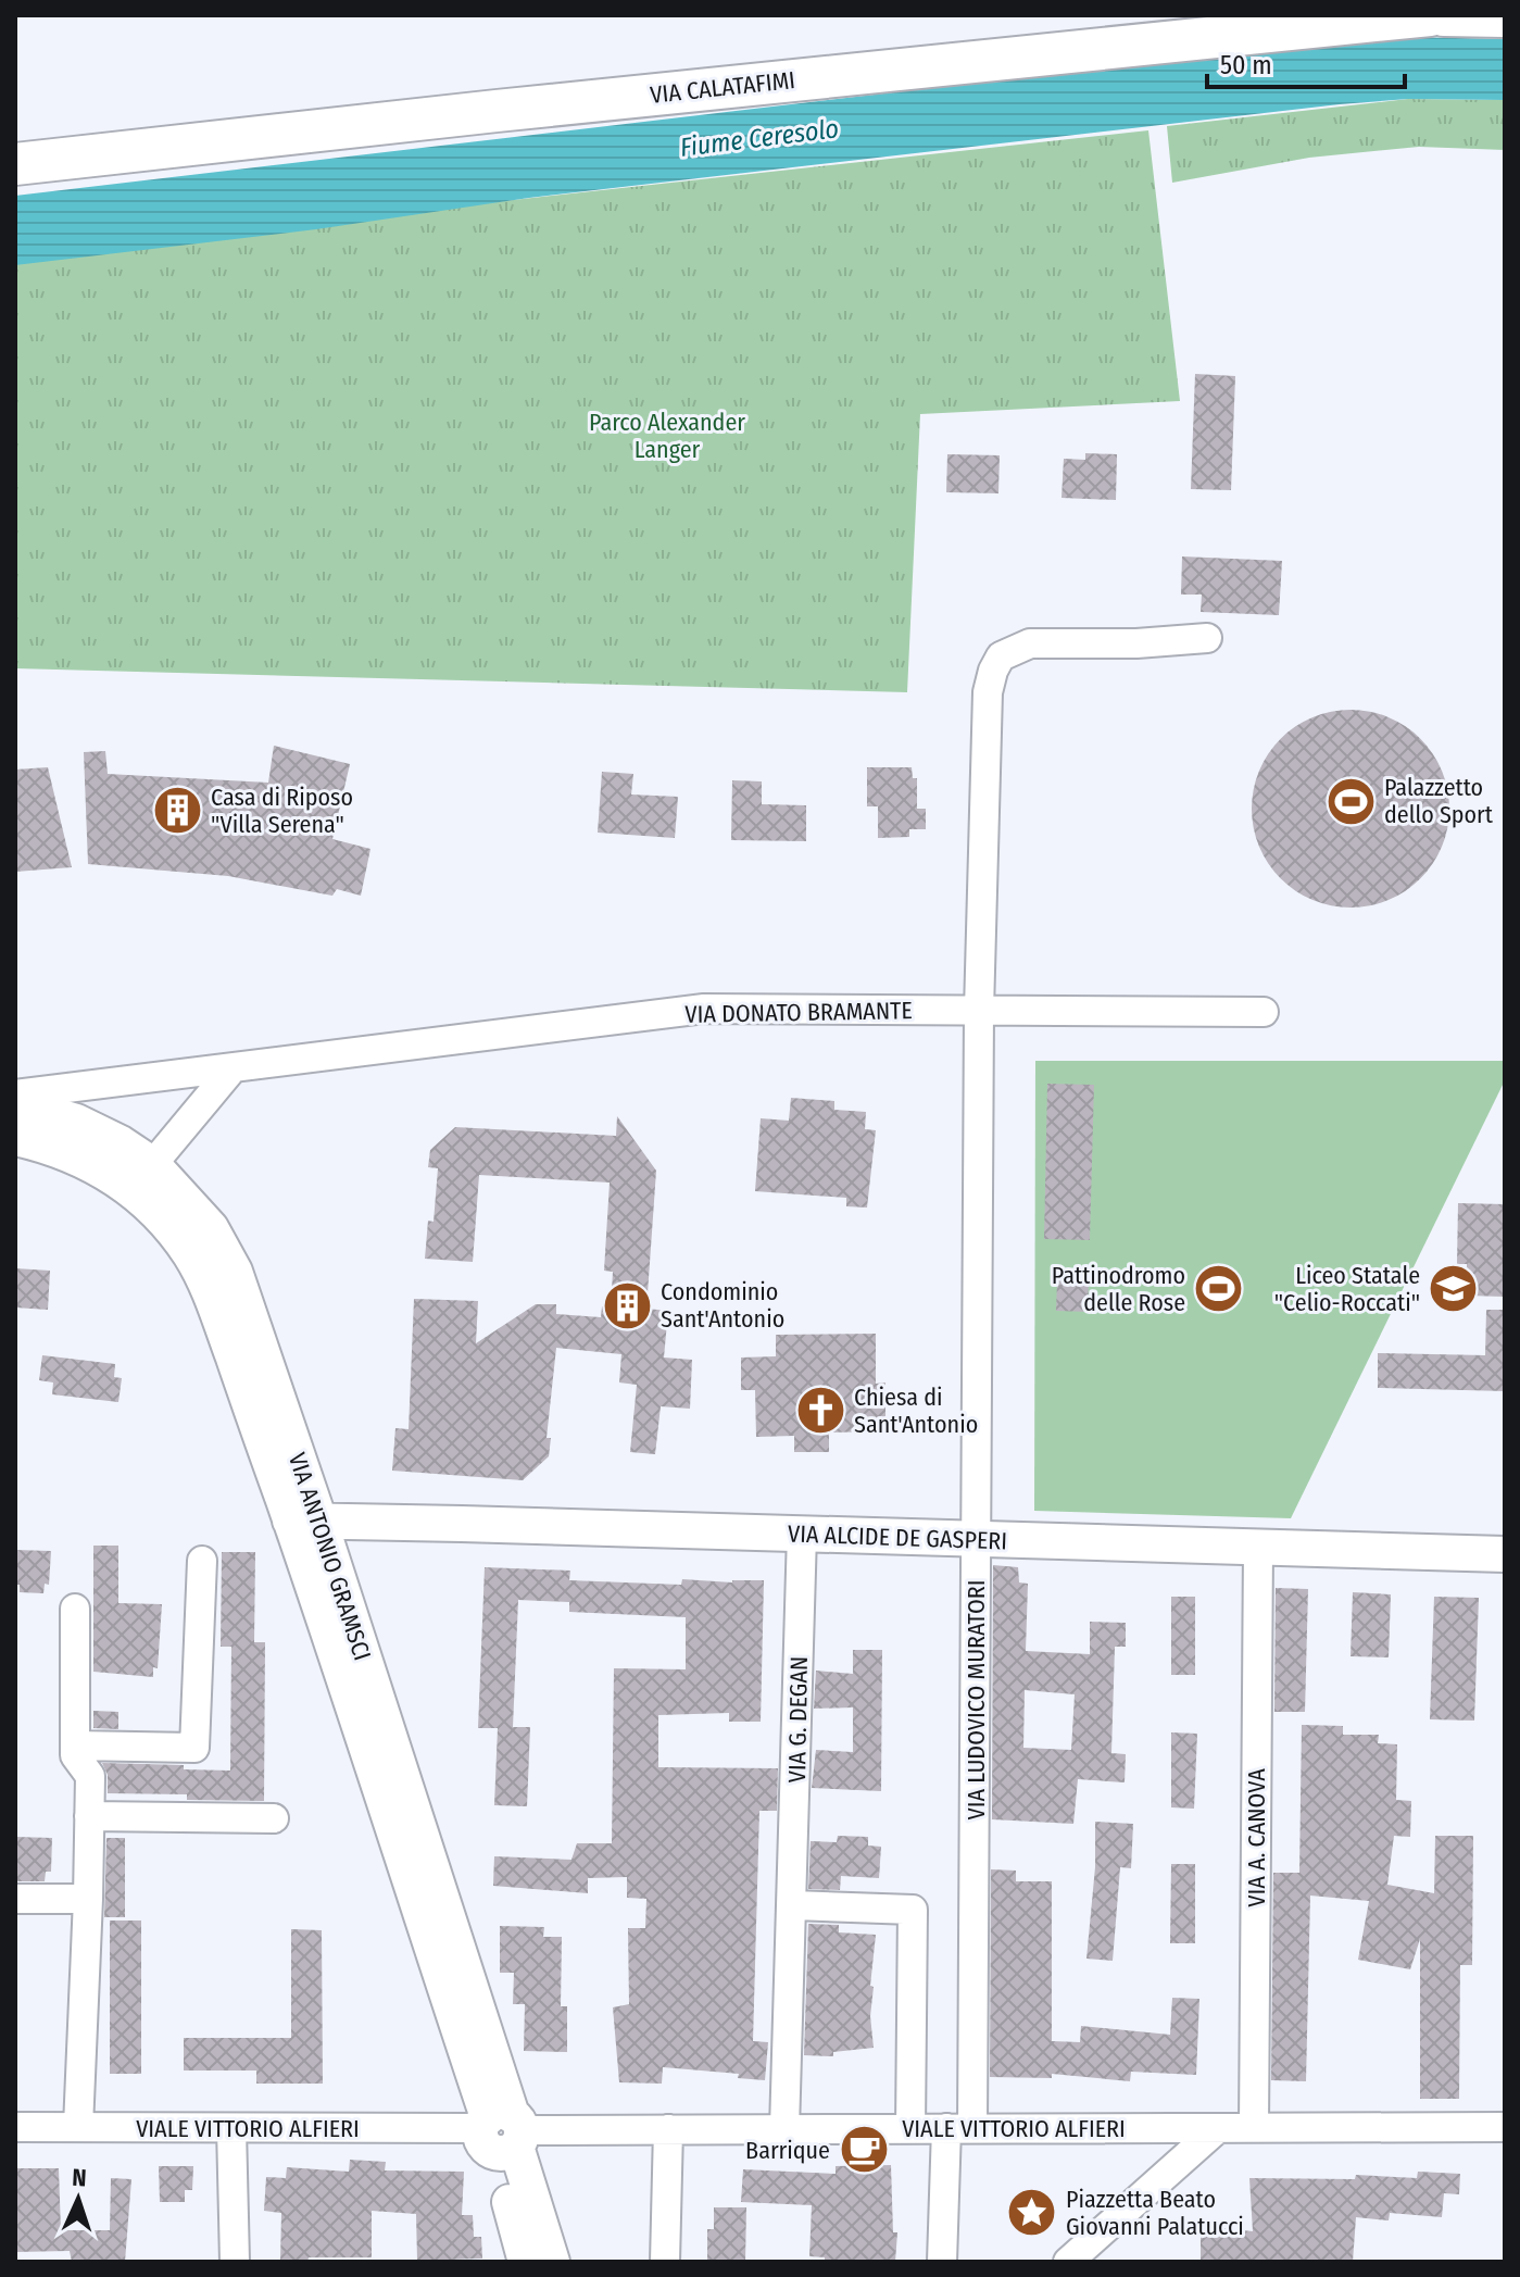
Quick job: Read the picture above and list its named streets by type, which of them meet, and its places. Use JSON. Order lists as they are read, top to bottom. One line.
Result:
{"streets":{"main road":["VIA CALATAFIMI"],"street":["VIA DONATO BRAMANTE","VIA ALCIDE DE GASPERI","VIA ANTONIO GRAMSCI","VIA LUDOVICO MURATORI","VIA G. DEGAN","VIA A. CANOVA","VIALE VITTORIO ALFIERI"]},"crossings":[["VIA DONATO BRAMANTE","VIA LUDOVICO MURATORI"],["VIA ALCIDE DE GASPERI","VIA ANTONIO GRAMSCI"],["VIA ALCIDE DE GASPERI","VIA LUDOVICO MURATORI"],["VIA ALCIDE DE GASPERI","VIA G. DEGAN"],["VIA ALCIDE DE GASPERI","VIA A. CANOVA"],["VIA ANTONIO GRAMSCI","VIALE VITTORIO ALFIERI"],["VIA LUDOVICO MURATORI","VIALE VITTORIO ALFIERI"],["VIA G. DEGAN","VIALE VITTORIO ALFIERI"],["VIA A. CANOVA","VIALE VITTORIO ALFIERI"]],"water":["Fiume Ceresolo"],"parks":["Parco Alexander Langer"],"places":{"sports":["Palazzetto dello Sport","Pattinodromo delle Rose"],"building":["Casa di Riposo \"Villa Serena\"","Condominio Sant'Antonio"],"school or university":["Liceo Statale \"Celio-Roccati\""],"church":["Chiesa di Sant'Antonio"],"cafe":["Barrique"],"place":["Piazzetta Beato Giovanni Palatucci"]},"scale_bar":"50 m","north":"top"}
